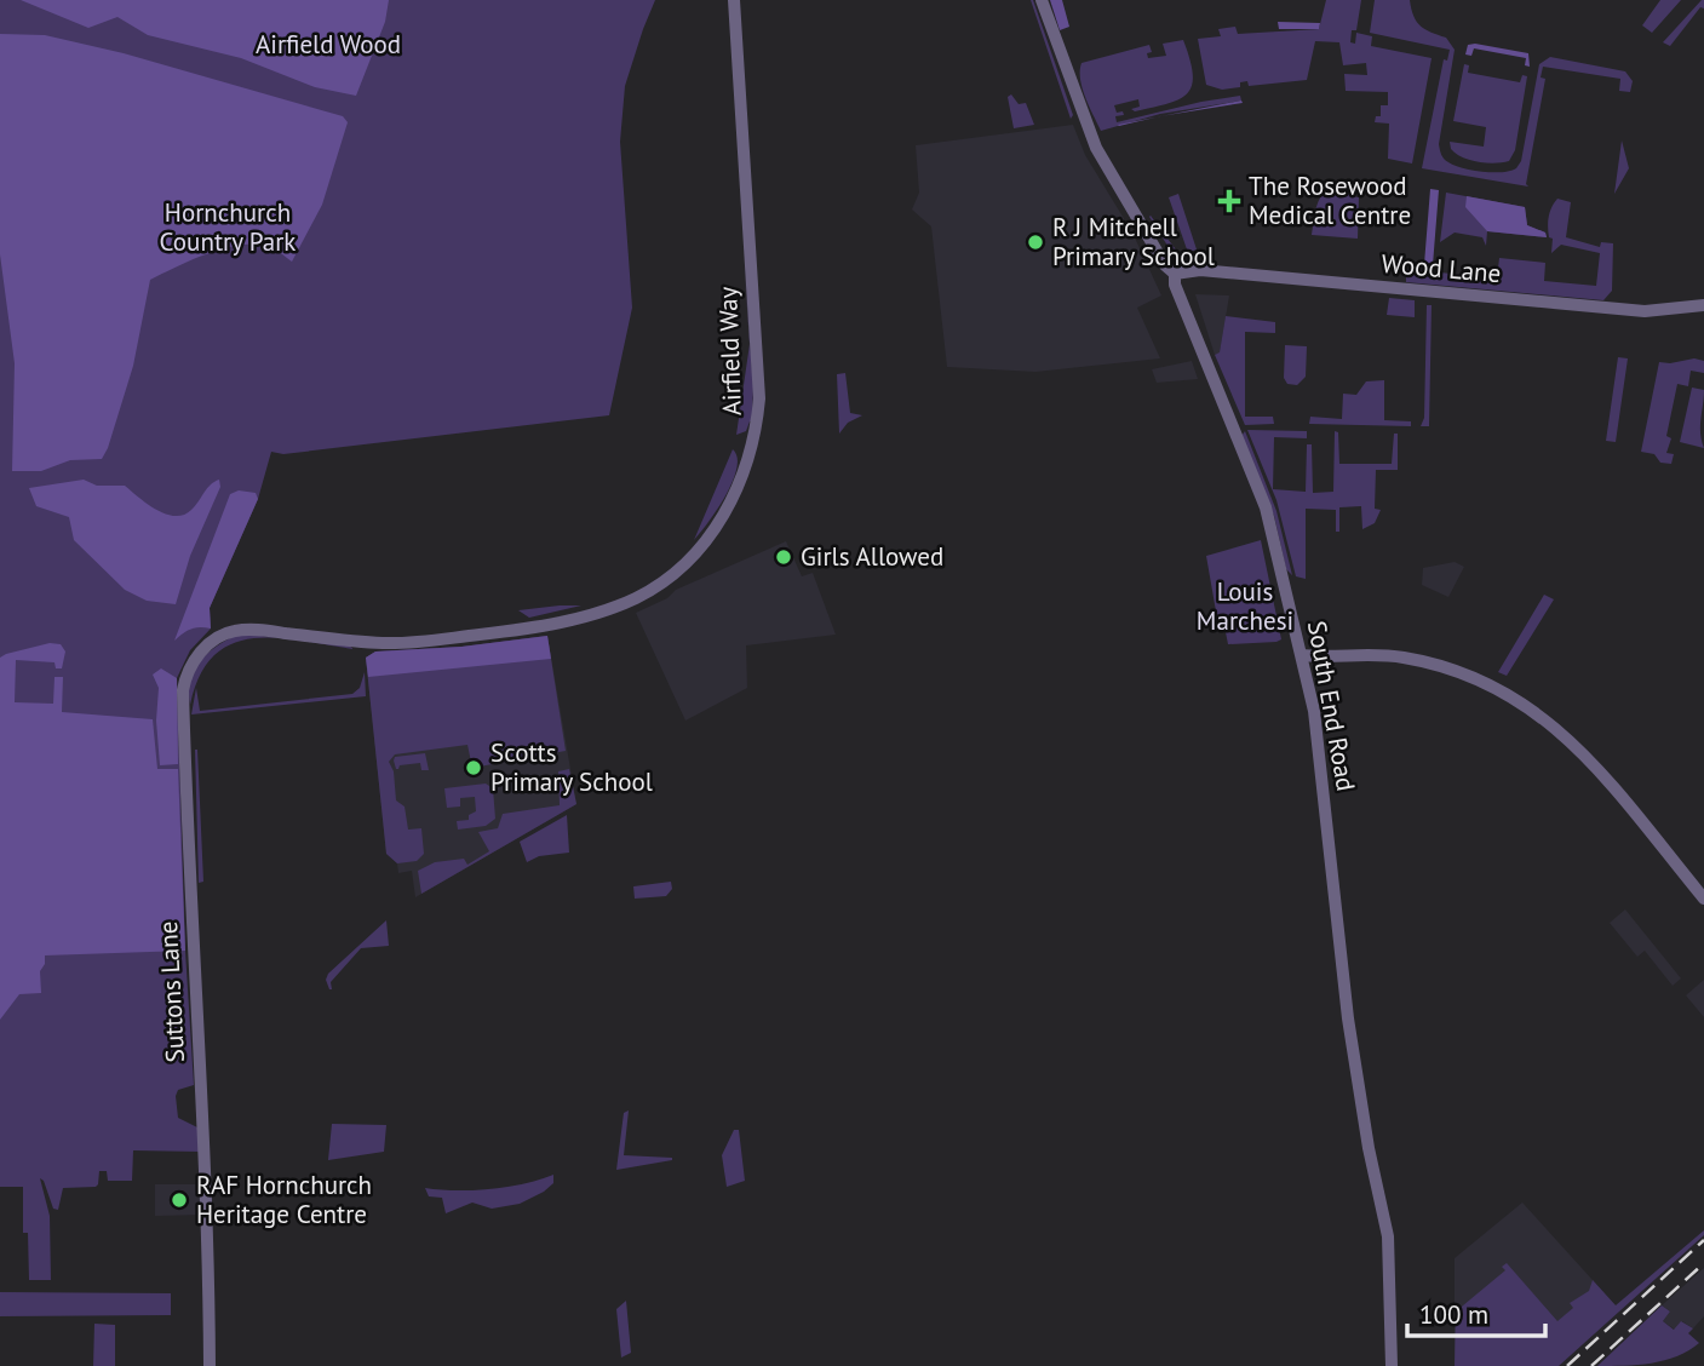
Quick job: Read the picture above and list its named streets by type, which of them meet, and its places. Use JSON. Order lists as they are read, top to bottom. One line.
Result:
{"streets":{"street":["Wood Lane","Airfield Way","South End Road","Suttons Lane"]},"crossings":[["Wood Lane","South End Road"],["Airfield Way","Suttons Lane"]],"parks":["Airfield Wood","Hornchurch Country Park","Louis Marchesi"],"places":{"health":["The Rosewood Medical Centre"],"other":["R J Mitchell Primary School","Girls Allowed","Scotts Primary School","RAF Hornchurch Heritage Centre"]},"scale_bar":"100 m"}
